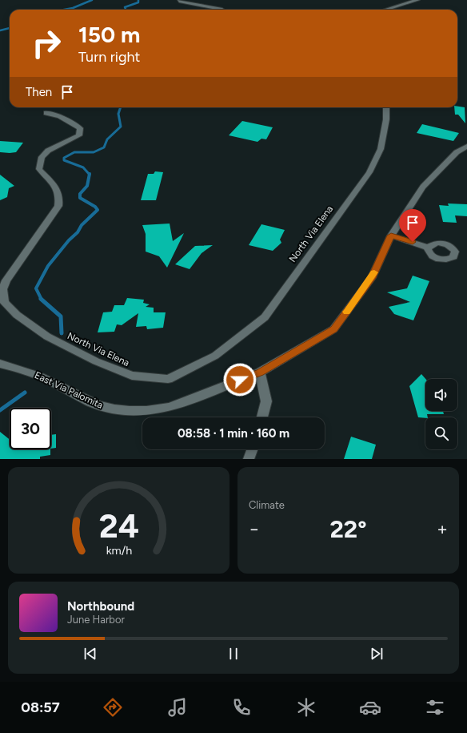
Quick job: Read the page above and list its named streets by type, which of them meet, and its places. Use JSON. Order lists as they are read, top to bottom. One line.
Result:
{"streets":{"street":["North Via Elena","East Via Palomita"]},"page":{"turn":["150 m","Turn right"],"then":"Then","limit":"30","trip":"08:58 · 1 min · 160 m","tile":"Climate","heat":["−","22°","+"],"song":["Northbound","June Harbor"],"tabs":"08:57","gauge":["24","km/h"]}}
